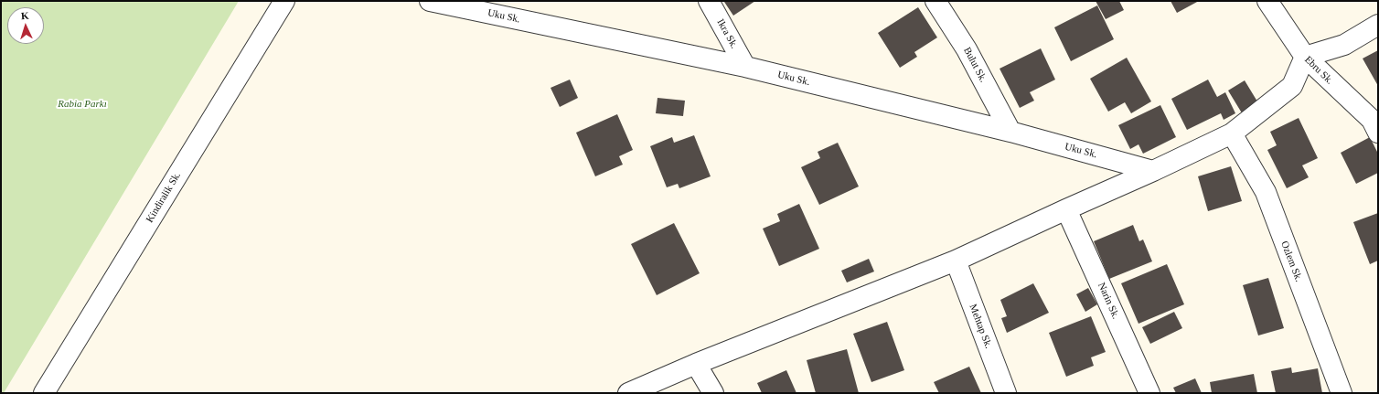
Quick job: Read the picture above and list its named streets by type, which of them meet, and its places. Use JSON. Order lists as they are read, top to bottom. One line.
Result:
{"streets":{"street":["Uku Sk.","Ikra Sk.","Bulut Sk.","Ebru Sk.","Kindiralik Sk.","Ozlem Sk.","Narin Sk.","Mehtap Sk."]},"crossings":[["Uku Sk.","Ikra Sk."],["Uku Sk.","Bulut Sk."]],"parks":["Rabia Parkı"],"north":"top"}
